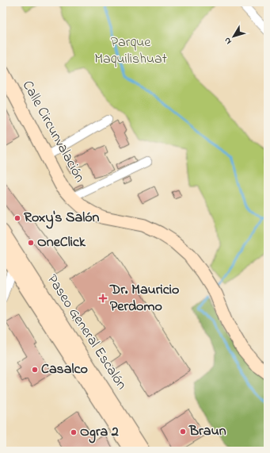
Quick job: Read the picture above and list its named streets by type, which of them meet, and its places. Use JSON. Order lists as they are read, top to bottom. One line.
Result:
{"streets":{"main road":["Calle Circunvalación","Paseo General Escalón"]},"parks":["Parque Maquilishuat"],"places":{"other":["Roxy's Salón","OneClick","Casalco","Braun","Ogra 2"],"health":["Dr. Mauricio Perdomo"]},"north":"bottom left"}
